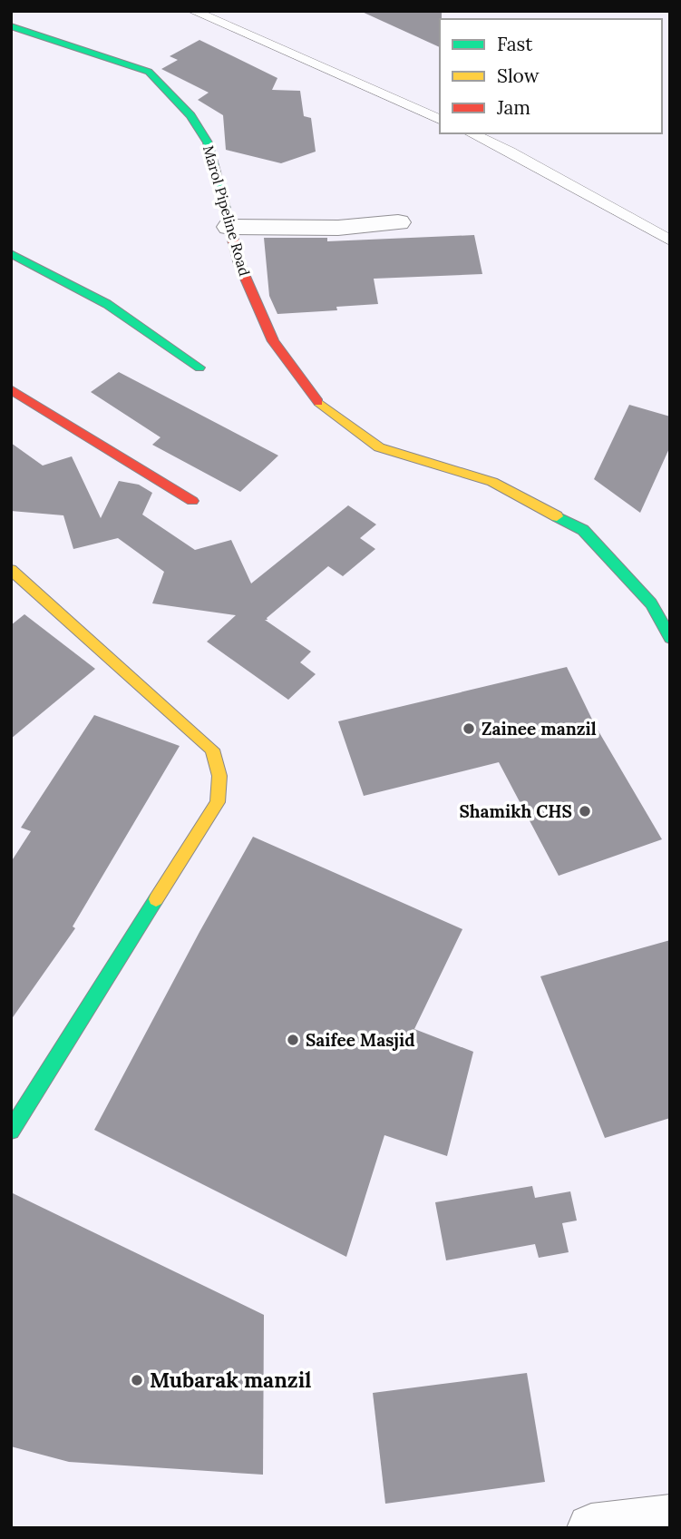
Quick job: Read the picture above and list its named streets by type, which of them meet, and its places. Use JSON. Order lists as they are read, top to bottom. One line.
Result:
{"streets":{"street":["Marol Pipeline Road"]},"places":["Zainee manzil","Shamikh CHS","Saifee Masjid","Mubarak manzil"],"legend":["Fast","Slow","Jam"]}
